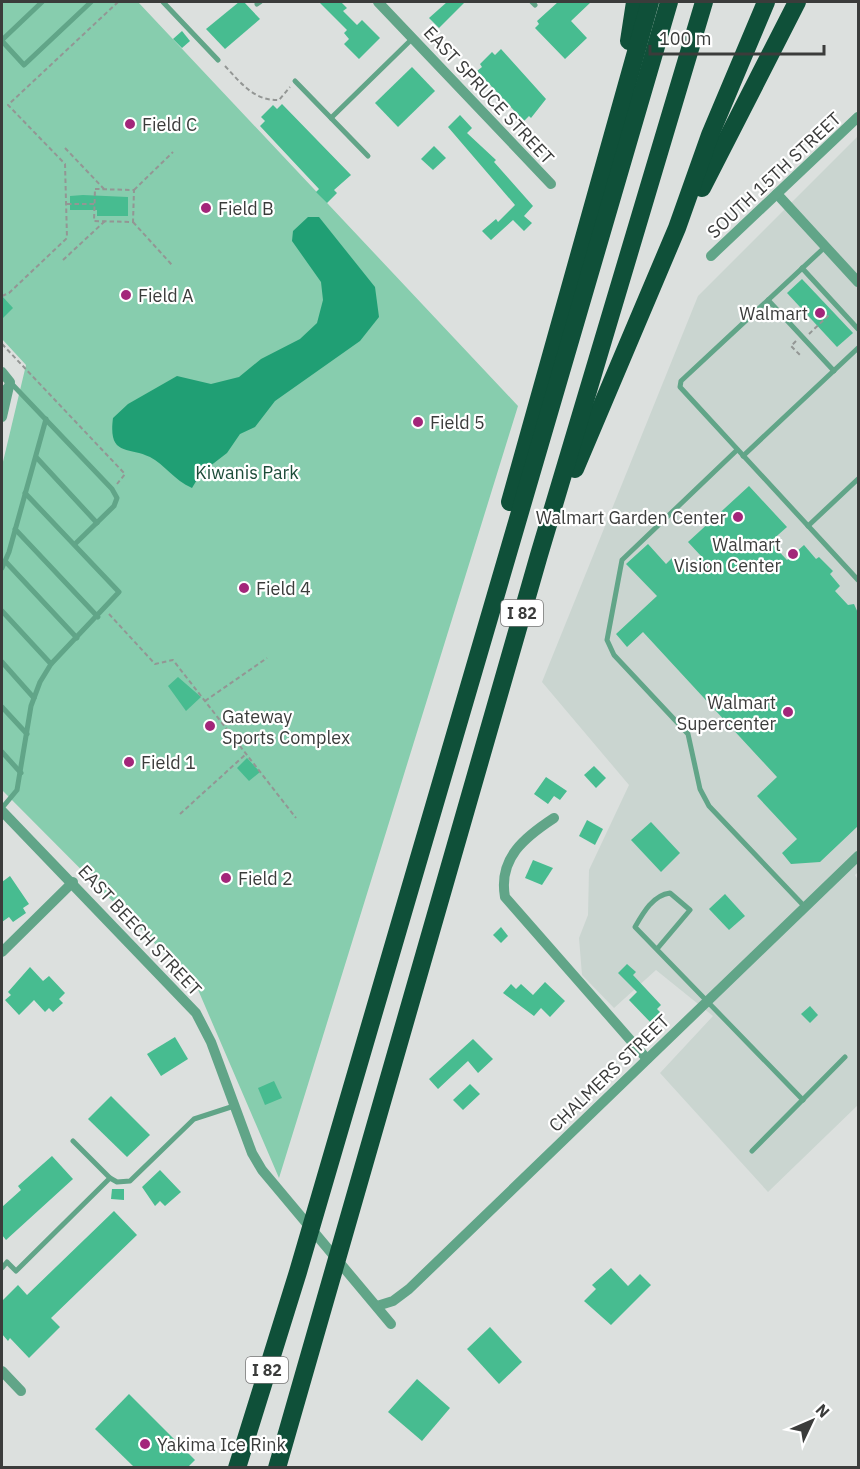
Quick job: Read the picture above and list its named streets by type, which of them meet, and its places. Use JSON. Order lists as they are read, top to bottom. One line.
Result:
{"streets":{"highway":["I 82"],"street":["EAST SPRUCE STREET","SOUTH 15TH STREET","EAST BEECH STREET","CHALMERS STREET"]},"crossings":[["EAST BEECH STREET","CHALMERS STREET"]],"parks":["Kiwanis Park"],"places":["Field C","Field B","Field A","Walmart","Field 5","Walmart Garden Center","Walmart Vision Center","Field 4","Walmart Supercenter","Gateway Sports Complex","Field 1","Field 2","Yakima Ice Rink"],"scale_bar":"100 m","north":"top right"}
